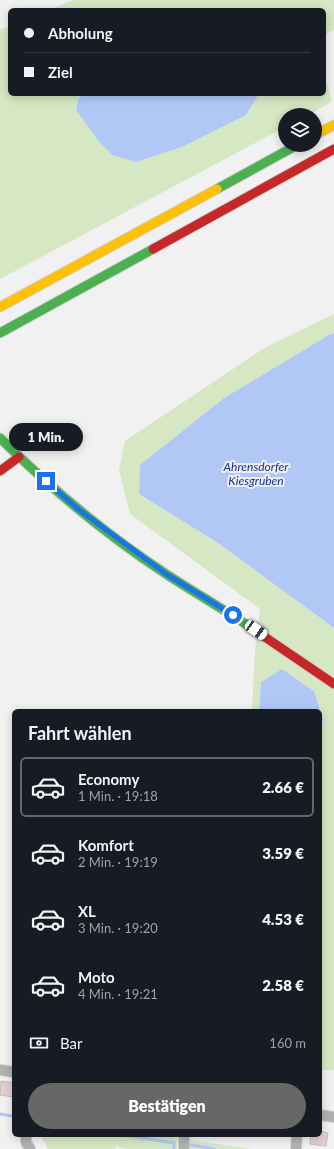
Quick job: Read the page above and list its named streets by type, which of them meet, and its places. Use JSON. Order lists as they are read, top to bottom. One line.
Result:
{"water":["Ahrensdorfer Kiesgruben"],"page":{"banner":["Abholung","Ziel"],"bubble":"1 Min.","heading":"Fahrt wählen","list":[{"name":"Economy","note":"1 Min. · 19:18","value":"2.66 €"},{"name":"Komfort","note":"2 Min. · 19:19","value":"3.59 €"},{"name":"XL","note":"3 Min. · 19:20","value":"4.53 €"},{"name":"Moto","note":"4 Min. · 19:21","value":"2.58 €"}],"pay":["Bar","160 m"],"buttons":"Bestätigen"}}
